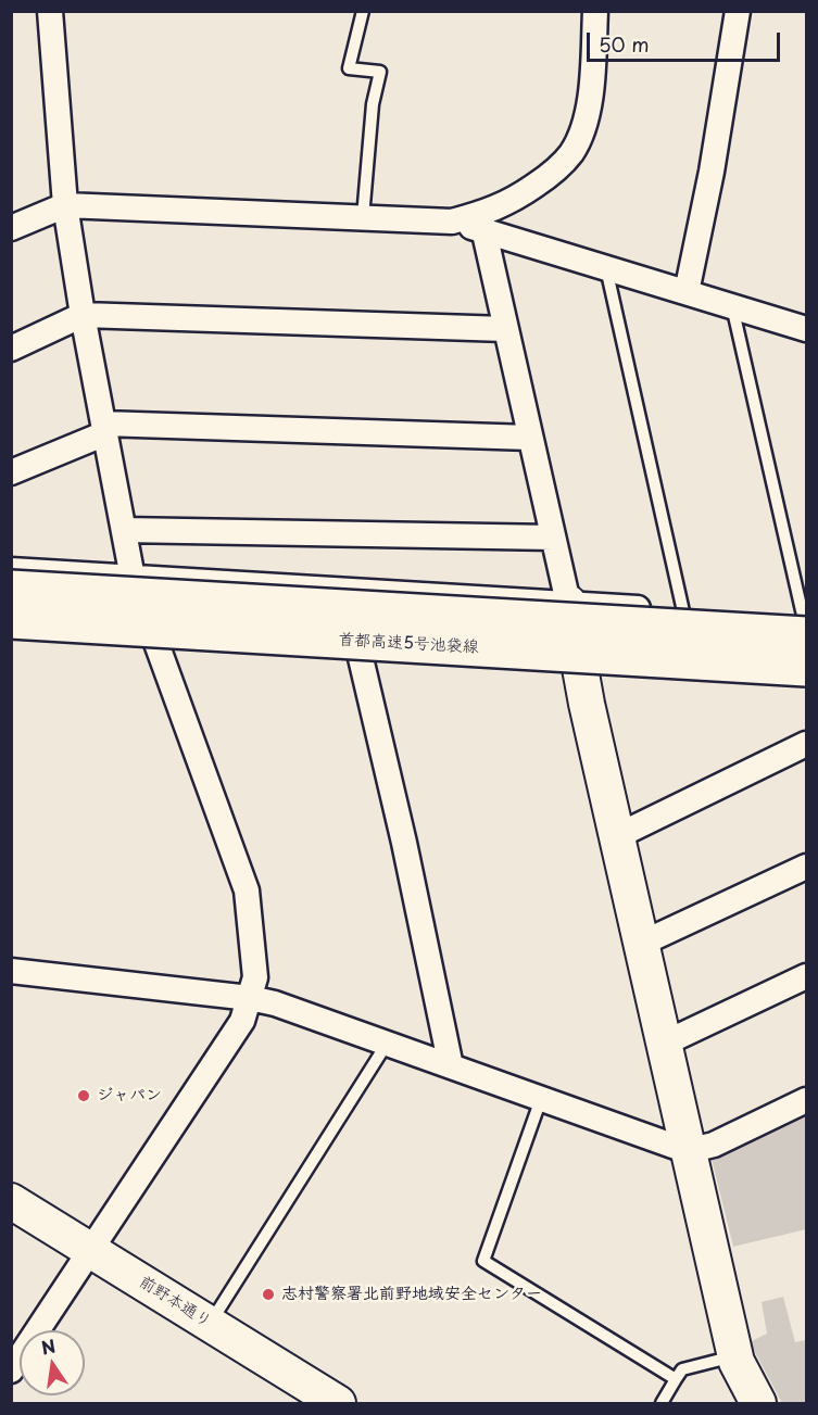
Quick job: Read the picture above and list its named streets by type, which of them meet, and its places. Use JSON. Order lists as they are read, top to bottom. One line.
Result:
{"streets":{"highway":["首都高速5号池袋線"],"street":["前野本通り"]},"places":["ジャパン","志村警察署北前野地域安全センター"],"scale_bar":"50 m","north":"top"}
